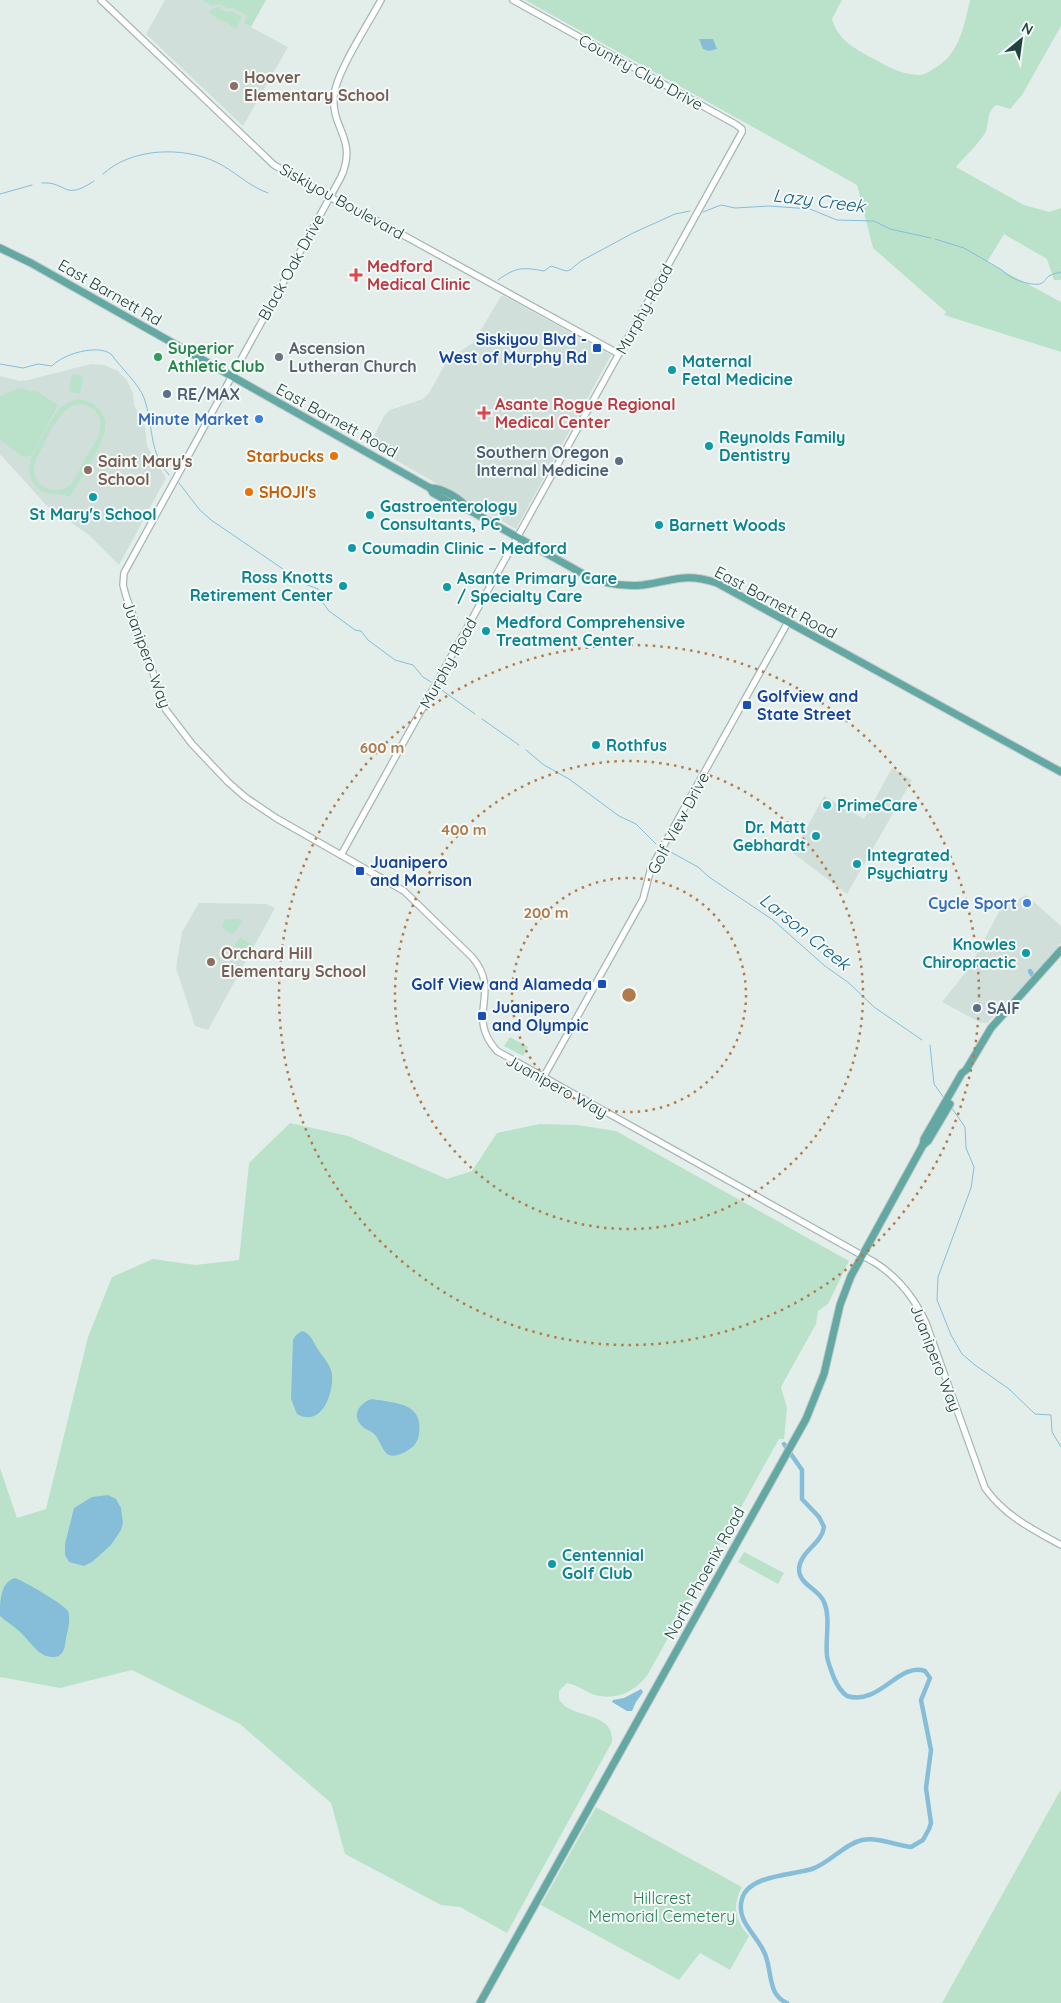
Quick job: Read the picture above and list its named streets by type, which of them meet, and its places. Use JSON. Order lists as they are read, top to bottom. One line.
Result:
{"streets":{"main road":["East Barnett Rd","East Barnett Road","North Phoenix Road"],"street":["Country Club Drive","Siskiyou Boulevard","Black Oak Drive","Murphy Road","Juanipero Way","Golf View Drive"]},"crossings":[["Country Club Drive","Murphy Road"],["Siskiyou Boulevard","Black Oak Drive"],["Siskiyou Boulevard","Murphy Road"],["Black Oak Drive","East Barnett Rd"],["Black Oak Drive","East Barnett Road"],["Black Oak Drive","Juanipero Way"],["East Barnett Rd","East Barnett Road"],["Murphy Road","East Barnett Road"],["Murphy Road","Juanipero Way"],["East Barnett Road","Golf View Drive"],["Juanipero Way","Golf View Drive"],["Juanipero Way","North Phoenix Road"]],"water":["Lazy Creek","Larson Creek"],"parks":["Hillcrest Memorial Cemetery"],"places":{"other":["Hoover Elementary School","Superior Athletic Club","Ascension Lutheran Church","Maternal Fetal Medicine","RE/MAX","Minute Market","Reynolds Family Dentistry","Starbucks","Southern Oregon Internal Medicine","Saint Mary's School","SHOJI's","St Mary's School","Gastroenterology Consultants, PC","Barnett Woods","Coumadin Clinic – Medford","Ross Knotts Retirement Center","Asante Primary Care / Specialty Care","Medford Comprehensive Treatment Center","Rothfus","PrimeCare","Dr. Matt Gebhardt","Integrated Psychiatry","Cycle Sport","Knowles Chiropractic","Orchard Hill Elementary School","SAIF","Centennial Golf Club"],"health":["Medford Medical Clinic","Asante Rogue Regional Medical Center"],"transit":["Siskiyou Blvd - West of Murphy Rd","Golfview and State Street","Juanipero and Morrison","Golf View and Alameda","Juanipero and Olympic"]},"north":"top right","rings":["600 m","400 m","200 m"]}
